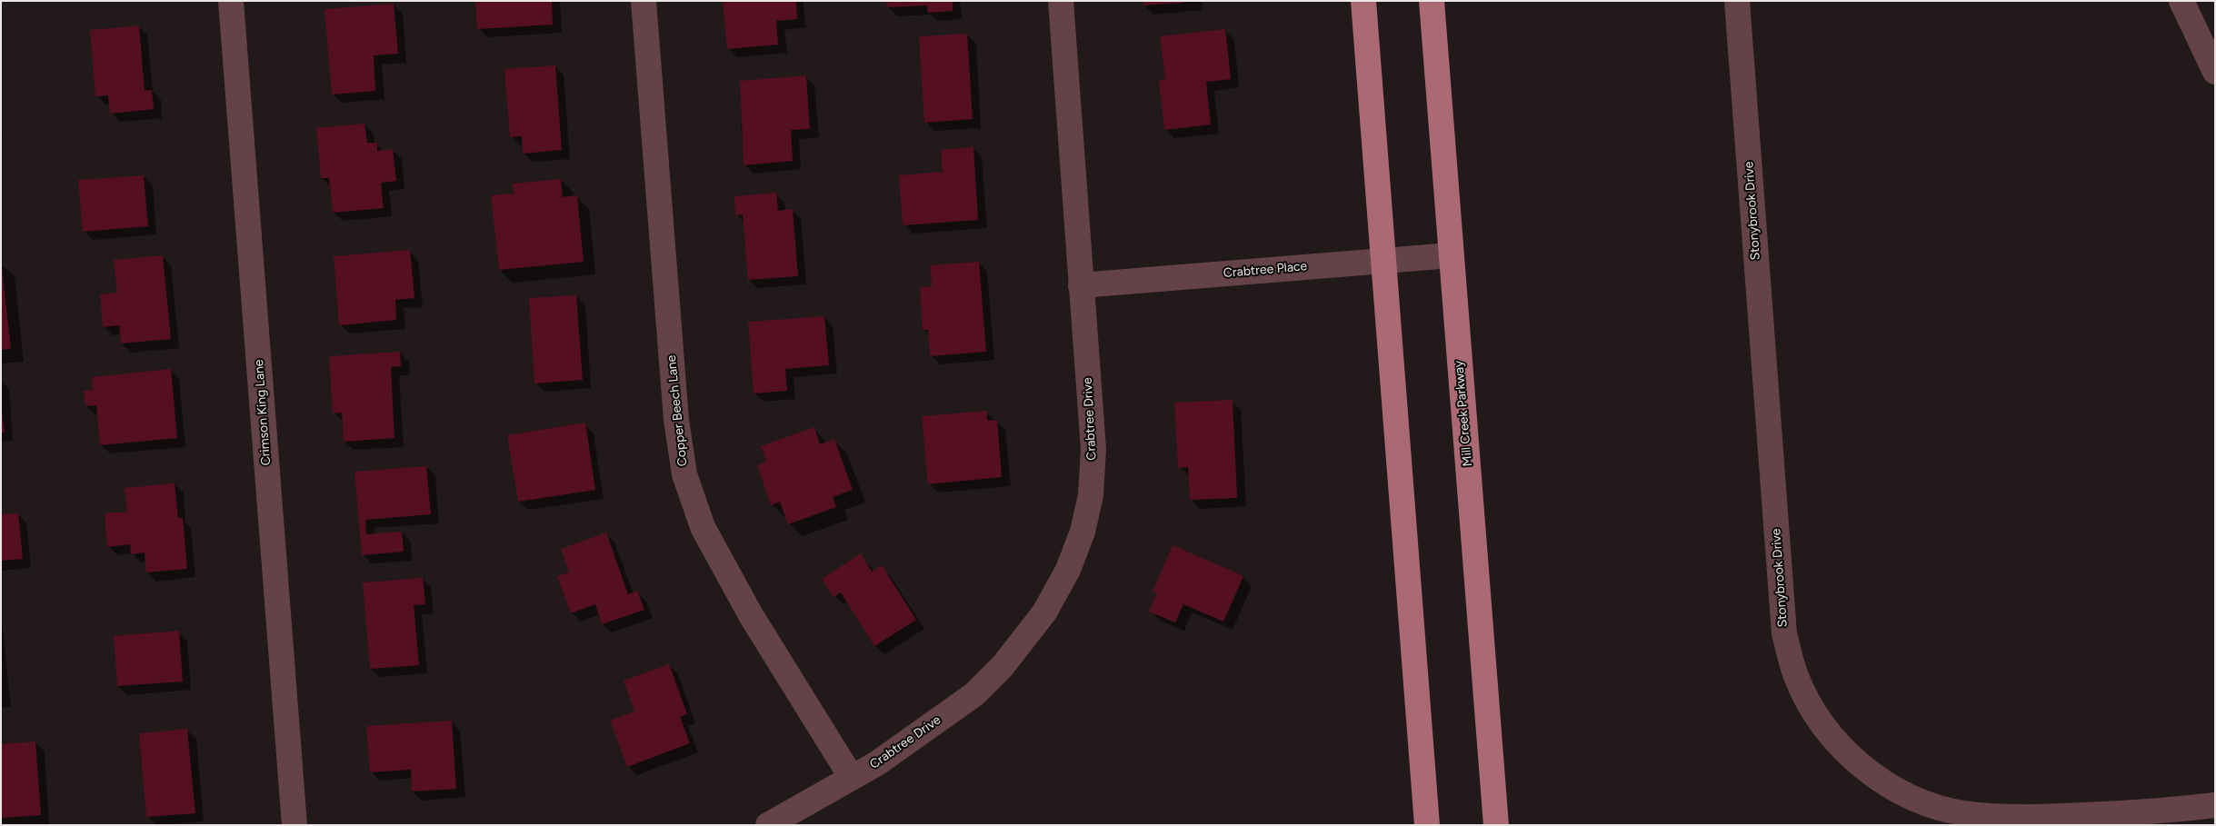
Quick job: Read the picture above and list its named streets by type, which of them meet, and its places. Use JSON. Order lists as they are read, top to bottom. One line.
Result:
{"streets":{"main road":["Mill Creek Parkway"],"street":["Stonybrook Drive","Crabtree Place","Copper Beech Lane","Crimson King Lane","Crabtree Drive"]},"crossings":[["Crabtree Place","Mill Creek Parkway"],["Crabtree Place","Crabtree Drive"],["Copper Beech Lane","Crabtree Drive"]]}
